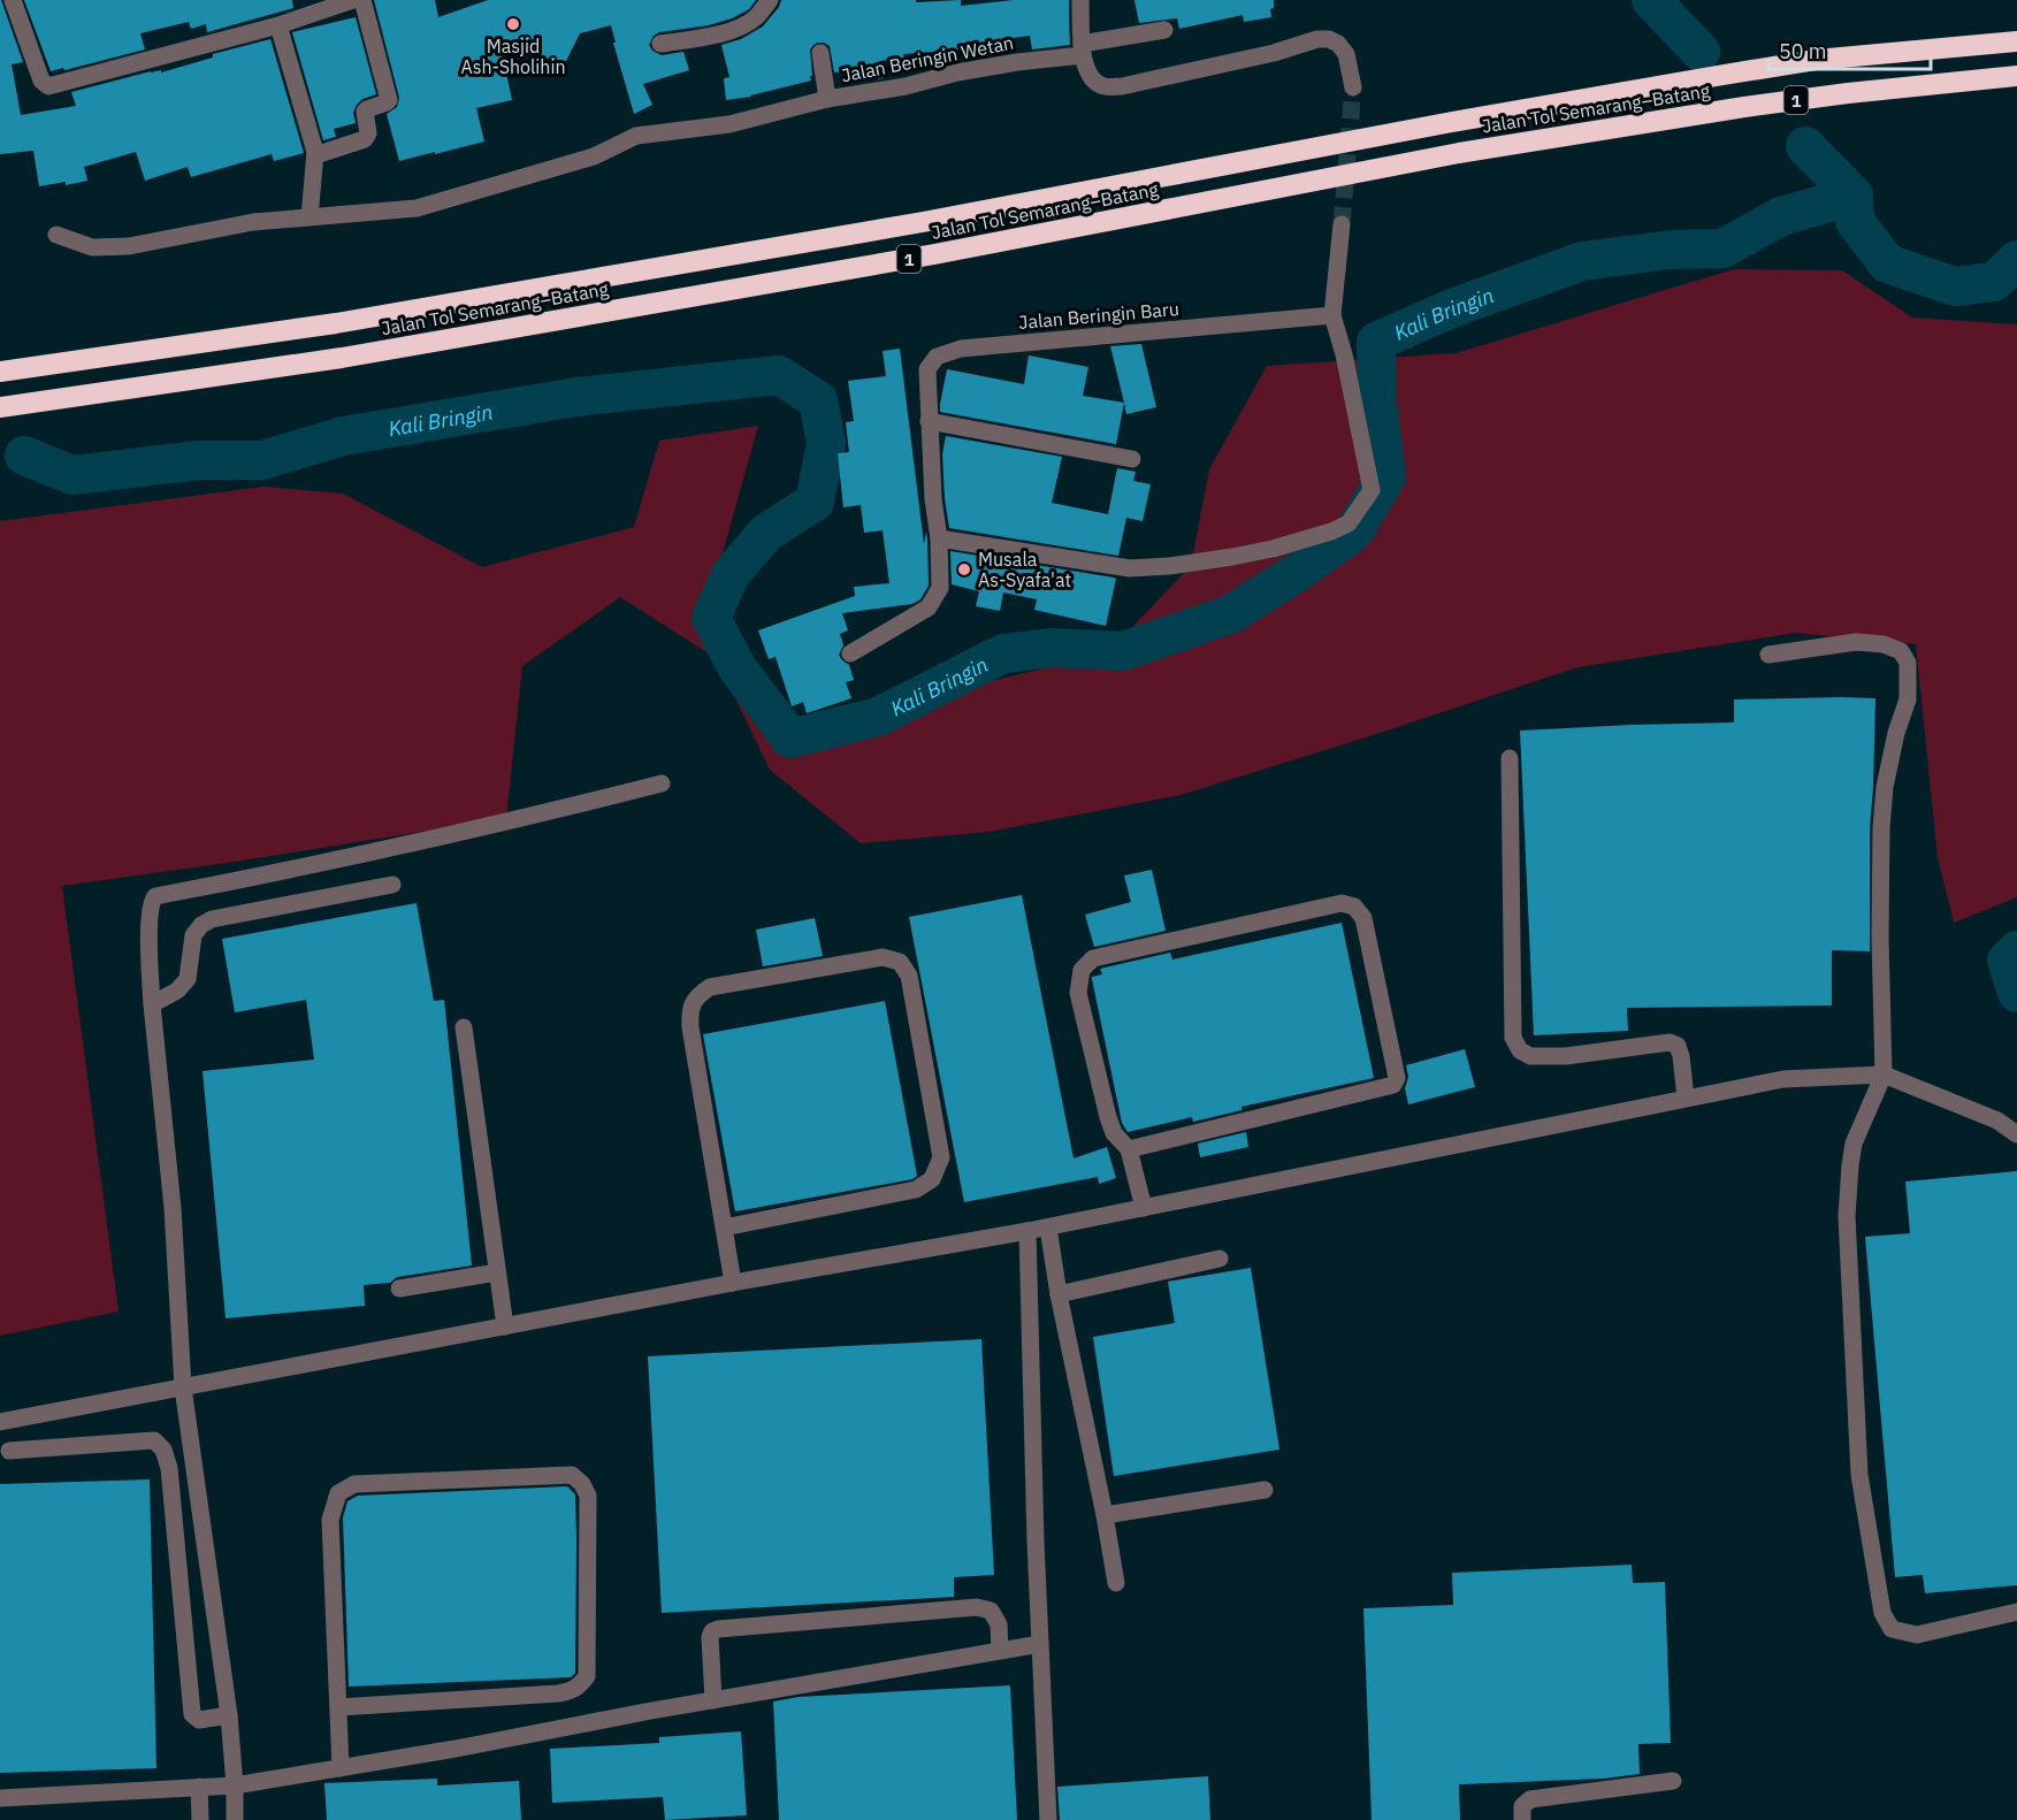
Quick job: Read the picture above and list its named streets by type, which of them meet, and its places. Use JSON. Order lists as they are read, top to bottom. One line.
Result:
{"streets":{"highway":["1","Jalan Tol Semarang–Batang"],"street":["Jalan Beringin Wetan","Jalan Beringin Baru"]},"water":["Kali Bringin"],"places":["Masjid Ash-Sholihin","Musala As-Syafa'at"],"scale_bar":"50 m"}
